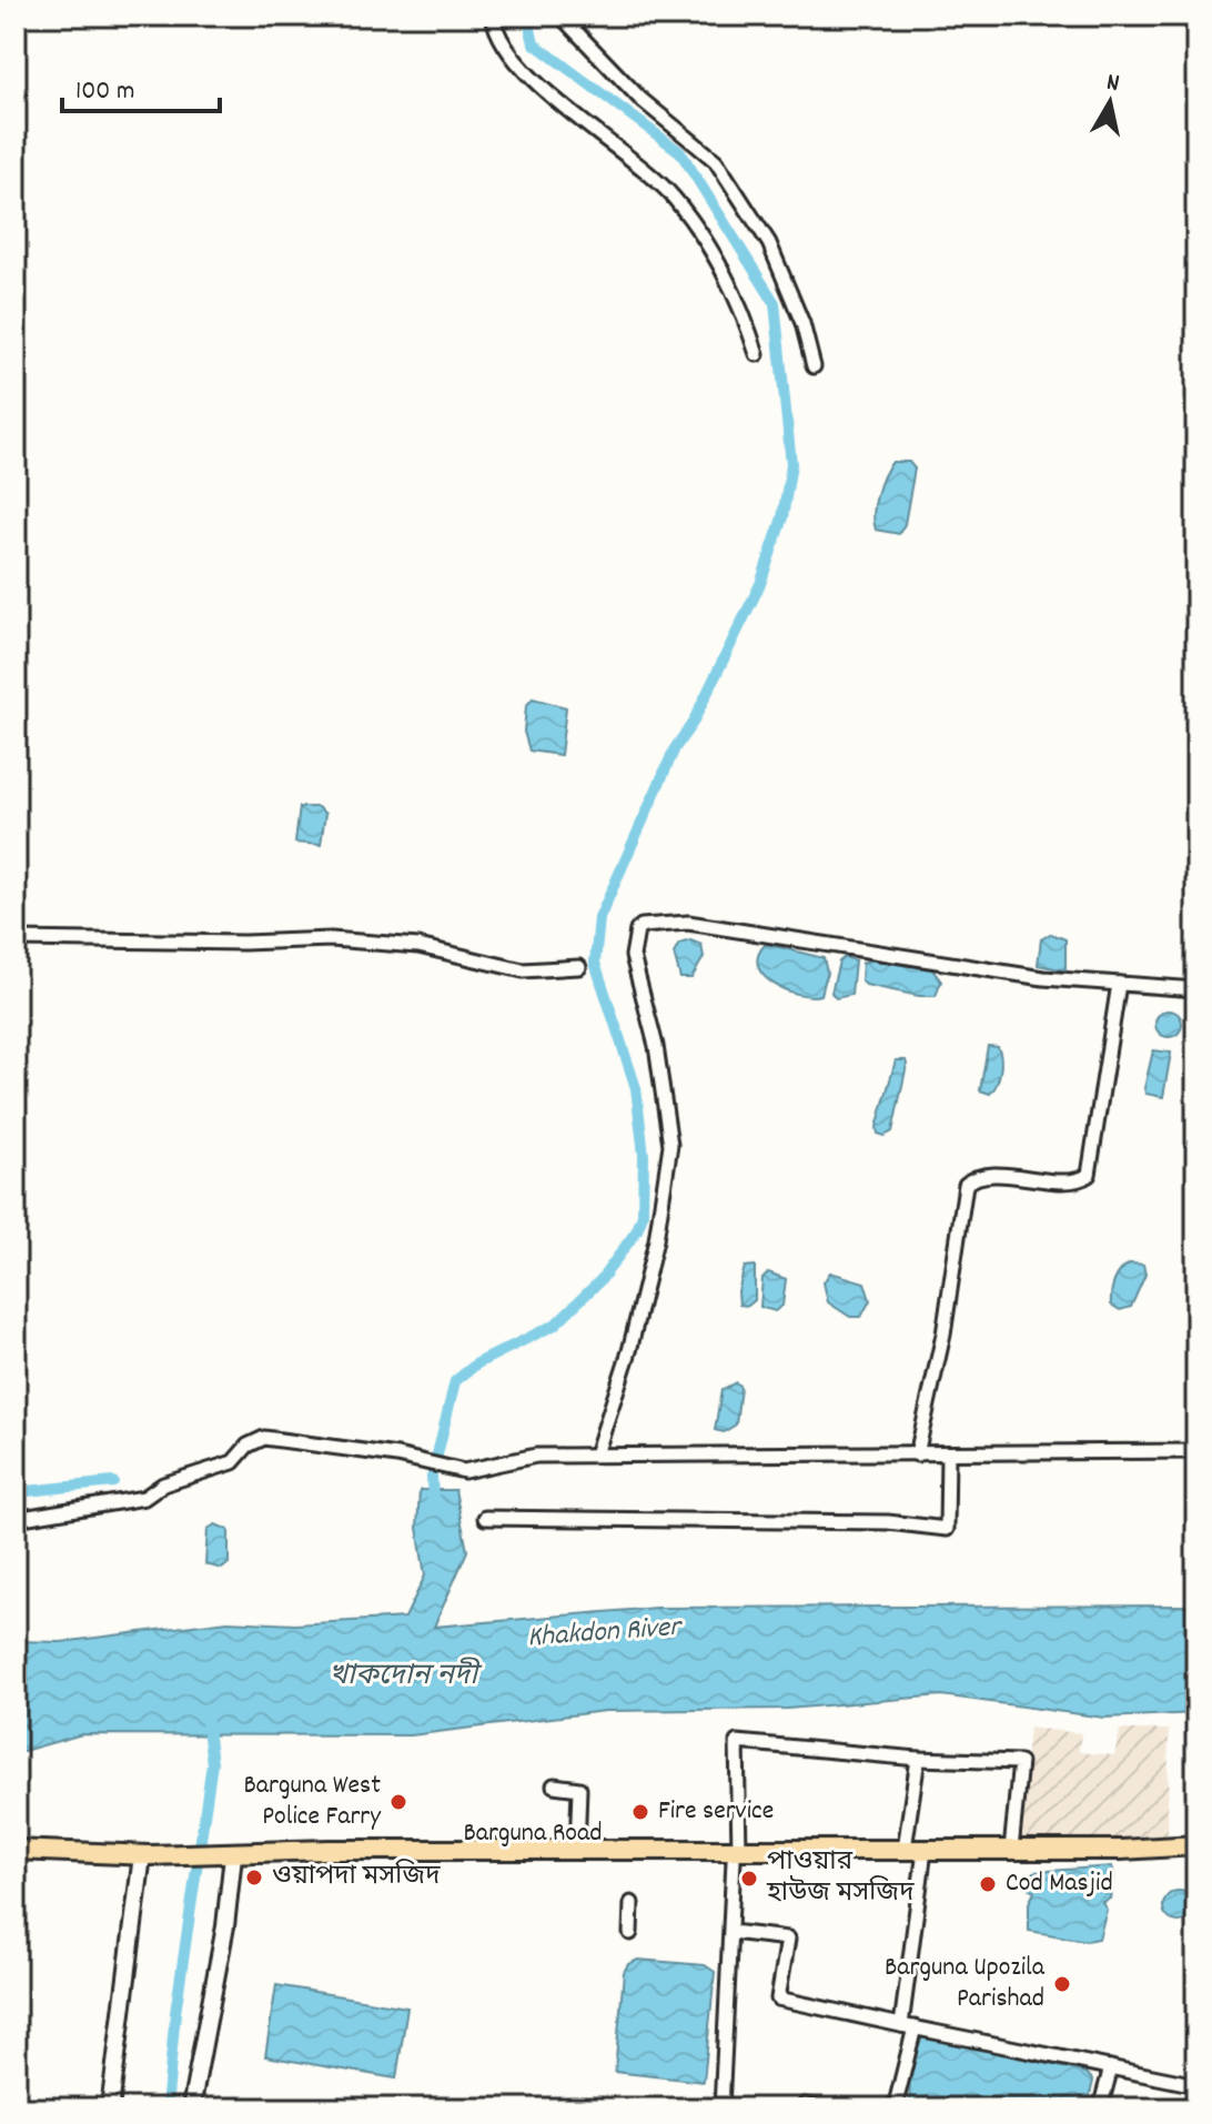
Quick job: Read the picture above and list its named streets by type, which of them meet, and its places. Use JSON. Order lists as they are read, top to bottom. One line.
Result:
{"streets":{"main road":["Barguna Road"]},"water":["Khakdon River","খাকদোন নদী"],"places":["Barguna West Police Farry","Fire service","ওয়াপদা মসজিদ","পাওয়ার হাউজ মসজিদ","Cod Masjid","Barguna Upozila Parishad"],"scale_bar":"100 m","north":"top"}
